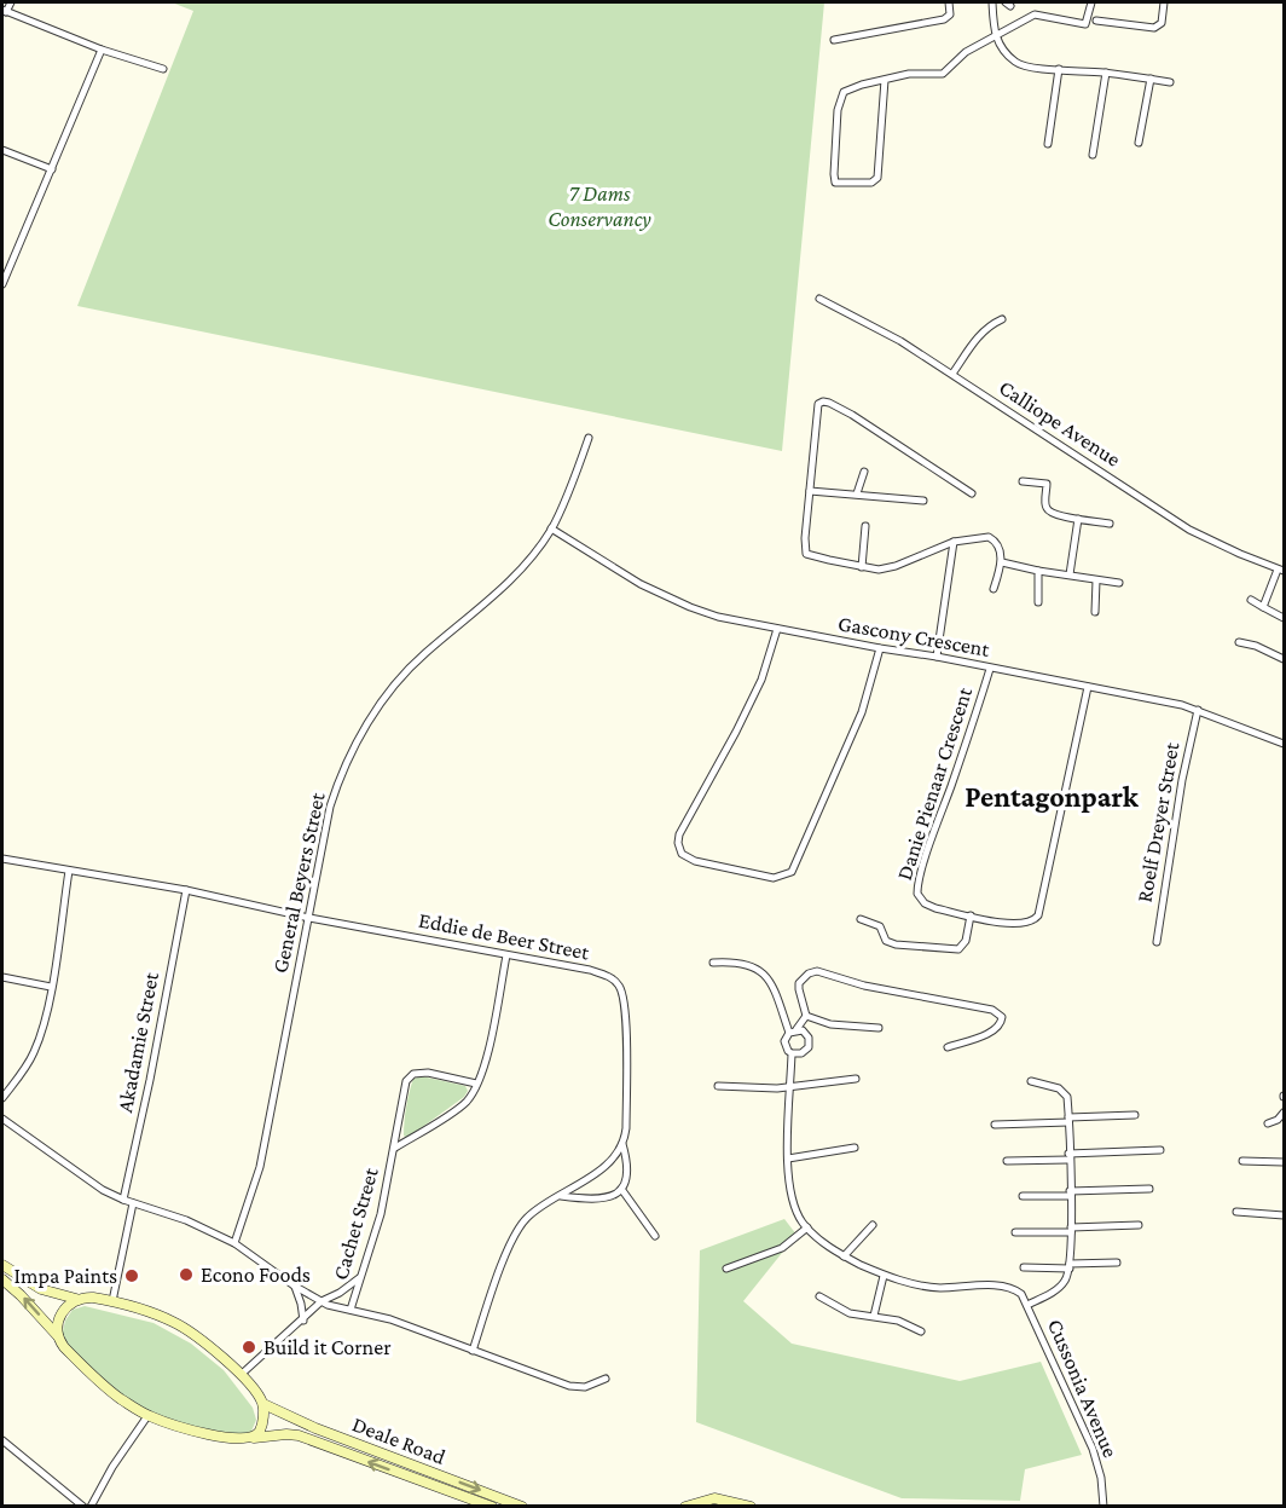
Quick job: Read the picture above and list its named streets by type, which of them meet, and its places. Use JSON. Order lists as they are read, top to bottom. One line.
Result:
{"streets":{"street":["Calliope Avenue","Gascony Crescent","Danie Pienaar Crescent","Roelf Dreyer Street","General Beyers Street","Eddie de Beer Street","Akadamie Street","Cachet Street","Cussonia Avenue","Deale Road"]},"crossings":[["Gascony Crescent","Danie Pienaar Crescent"],["Gascony Crescent","Roelf Dreyer Street"],["Gascony Crescent","General Beyers Street"],["General Beyers Street","Eddie de Beer Street"],["Eddie de Beer Street","Akadamie Street"],["Eddie de Beer Street","Cachet Street"],["Cachet Street","Deale Road"]],"districts":["Pentagonpark"],"parks":["7 Dams Conservancy"],"places":["Econo Foods","Impa Paints","Build it Corner"]}
